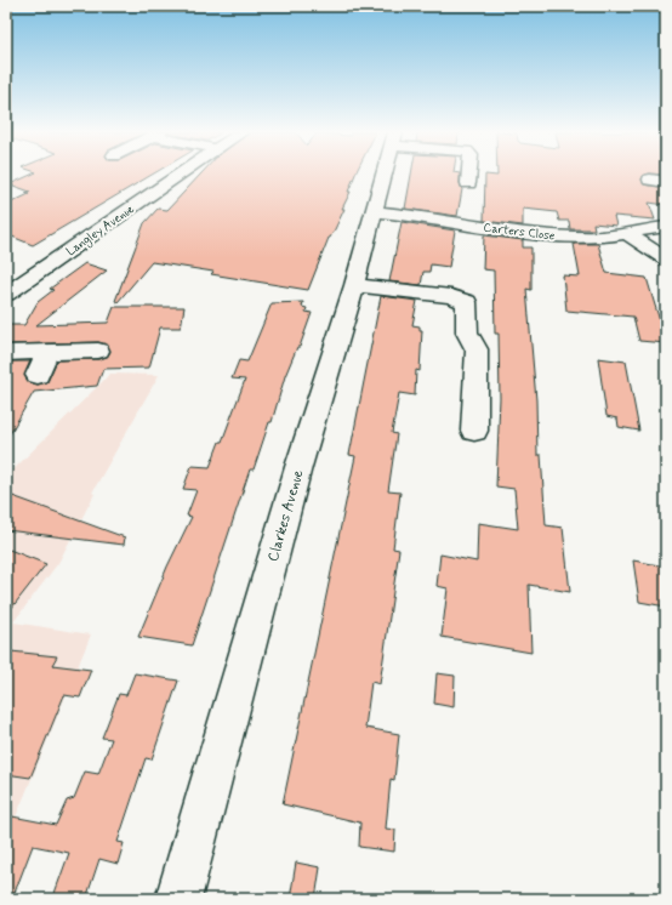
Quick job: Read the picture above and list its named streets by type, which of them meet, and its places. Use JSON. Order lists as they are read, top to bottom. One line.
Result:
{"streets":{"street":["Langley Avenue","Carters Close","Clarkes Avenue"]},"crossings":[["Carters Close","Clarkes Avenue"]]}
